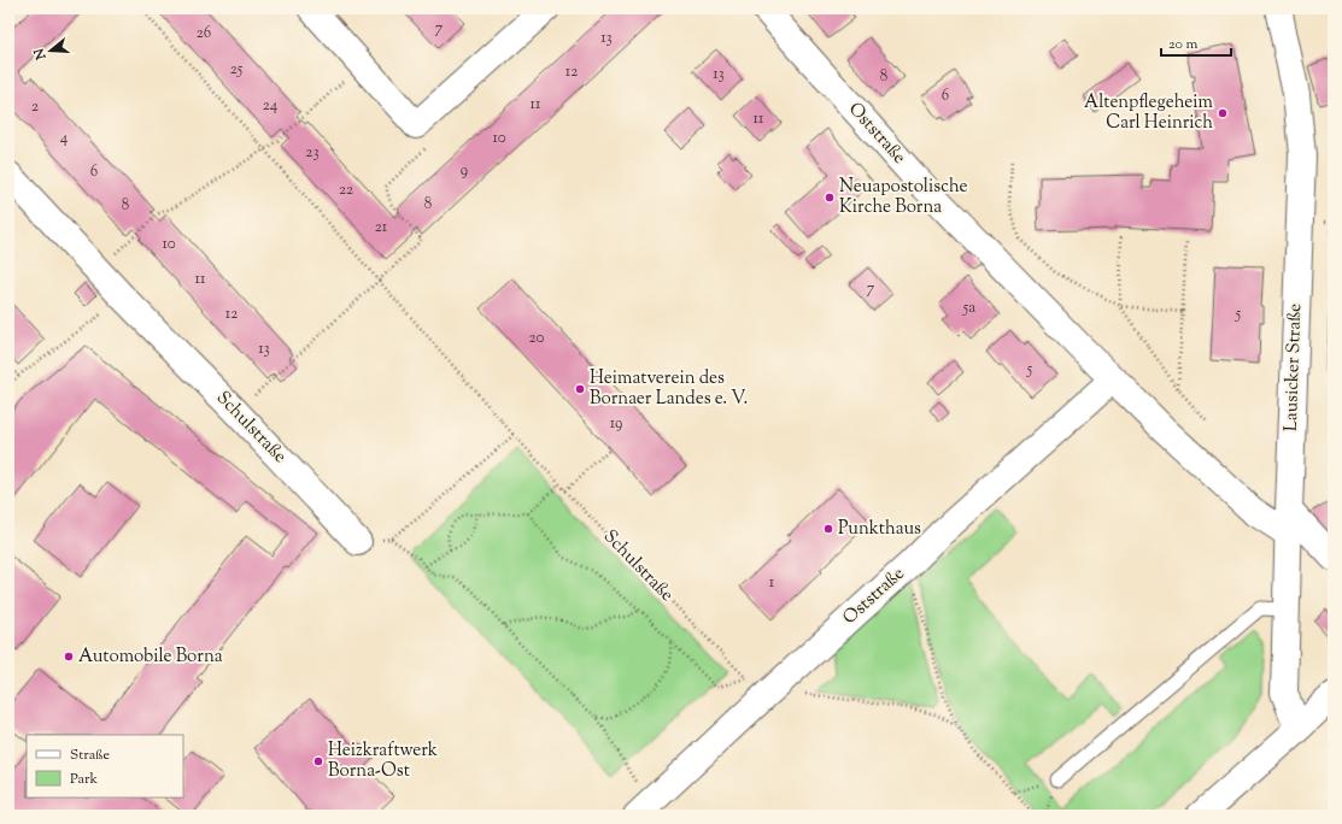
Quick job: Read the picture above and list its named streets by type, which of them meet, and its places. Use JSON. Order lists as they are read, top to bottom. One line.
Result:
{"streets":{"street":["Oststraße","Lausicker Straße","Schulstraße"]},"crossings":[["Oststraße","Lausicker Straße"],["Oststraße","Schulstraße"]],"places":["Altenpflegeheim Carl Heinrich","Neuapostolische Kirche Borna","Heimatverein des Bornaer Landes e. V.","Punkthaus","Automobile Borna","Heizkraftwerk Borna-Ost"],"house_numbers":["7","26","13","25","12","13","8","6","11","24","2","11","4","10","23","9","6","22","8","8","21","10","11","7","5a","12","5","20","13","5","19","1"],"legend":["Straße","Park"],"scale_bar":"20 m","north":"left"}
